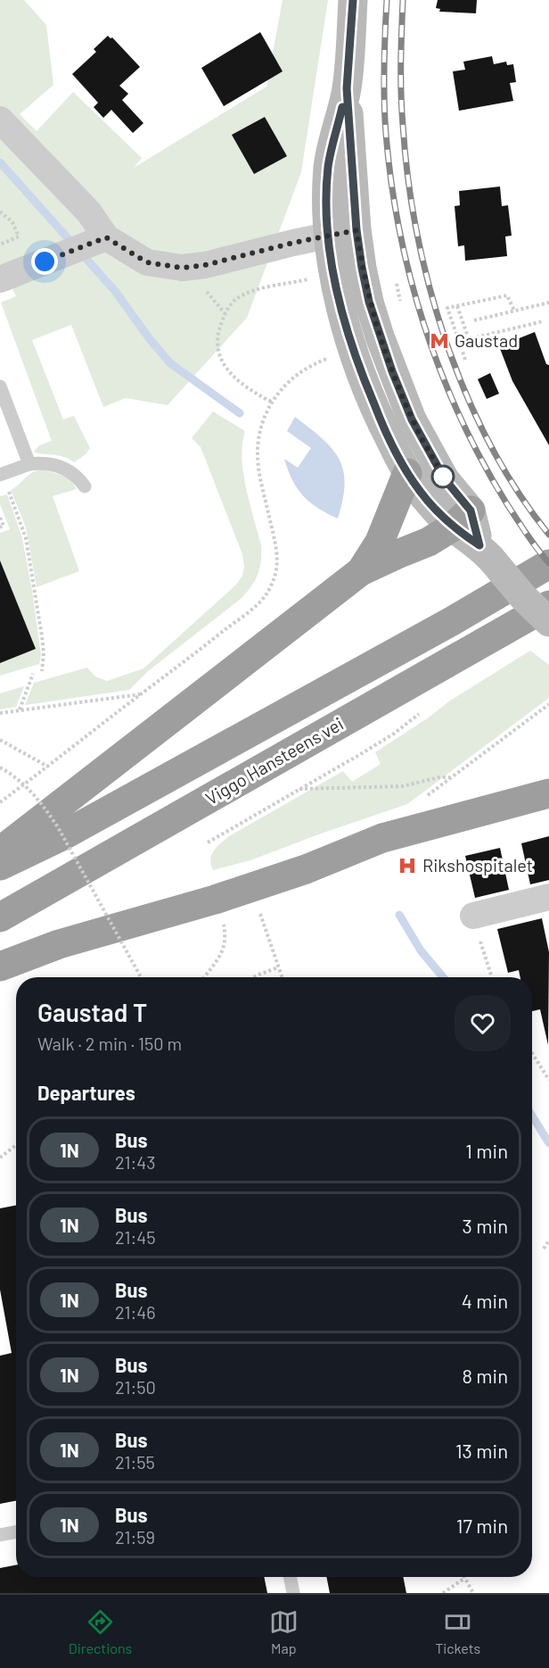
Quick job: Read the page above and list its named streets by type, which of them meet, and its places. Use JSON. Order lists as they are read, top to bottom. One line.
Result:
{"streets":{"highway":["Viggo Hansteens vei"]},"places":{"metro station":["Gaustad"],"hospital":["Rikshospitalet"]},"lines":["bus line 1N"],"page":{"heading":[["Gaustad T","Walk · 2 min · 150 m"],"Departures"],"list":[{"mark":"1N","name":"Bus","note":"21:43","value":"1 min"},{"mark":"1N","name":"Bus","note":"21:45","value":"3 min"},{"mark":"1N","name":"Bus","note":"21:46","value":"4 min"},{"mark":"1N","name":"Bus","note":"21:50","value":"8 min"},{"mark":"1N","name":"Bus","note":"21:55","value":"13 min"},{"mark":"1N","name":"Bus","note":"21:59","value":"17 min"}],"tabs":["Directions","Map","Tickets"]}}
